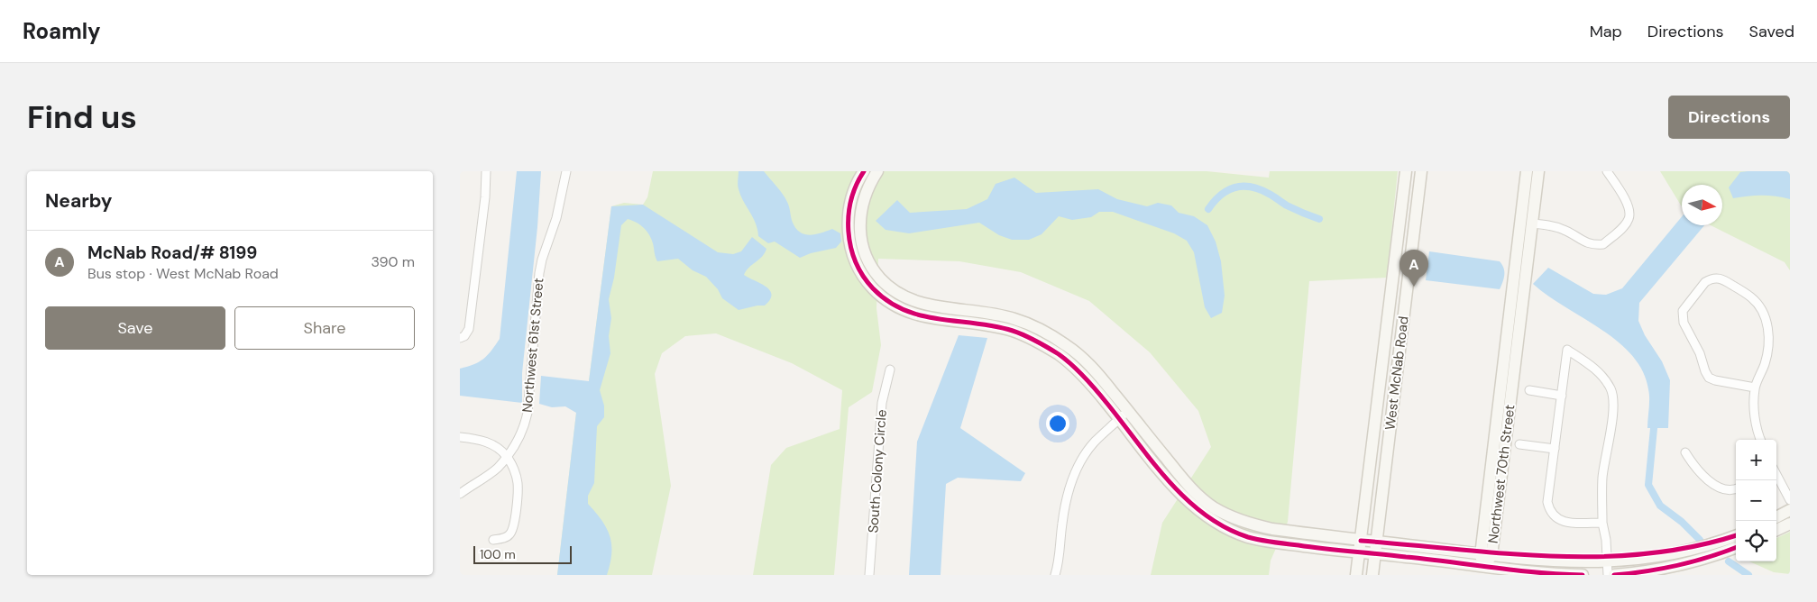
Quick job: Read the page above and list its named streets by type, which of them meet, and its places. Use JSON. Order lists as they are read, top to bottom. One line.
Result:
{"streets":{"street":["Northwest 61st Street","West McNab Road","South Colony Circle","Northwest 70th Street"]},"scale_bar":"100 m","north":"right","page":{"header":"Roamly","nav":["Map","Directions","Saved"],"buttons":["Directions",["Save","Share"]],"title":"Find us","heading":"Nearby","list":[{"mark":"A","name":"McNab Road/# 8199","note":"Bus stop · West McNab Road","value":"390 m"}],"pins":"A","map_buttons":["+","−"],"scale":"100 m"}}
